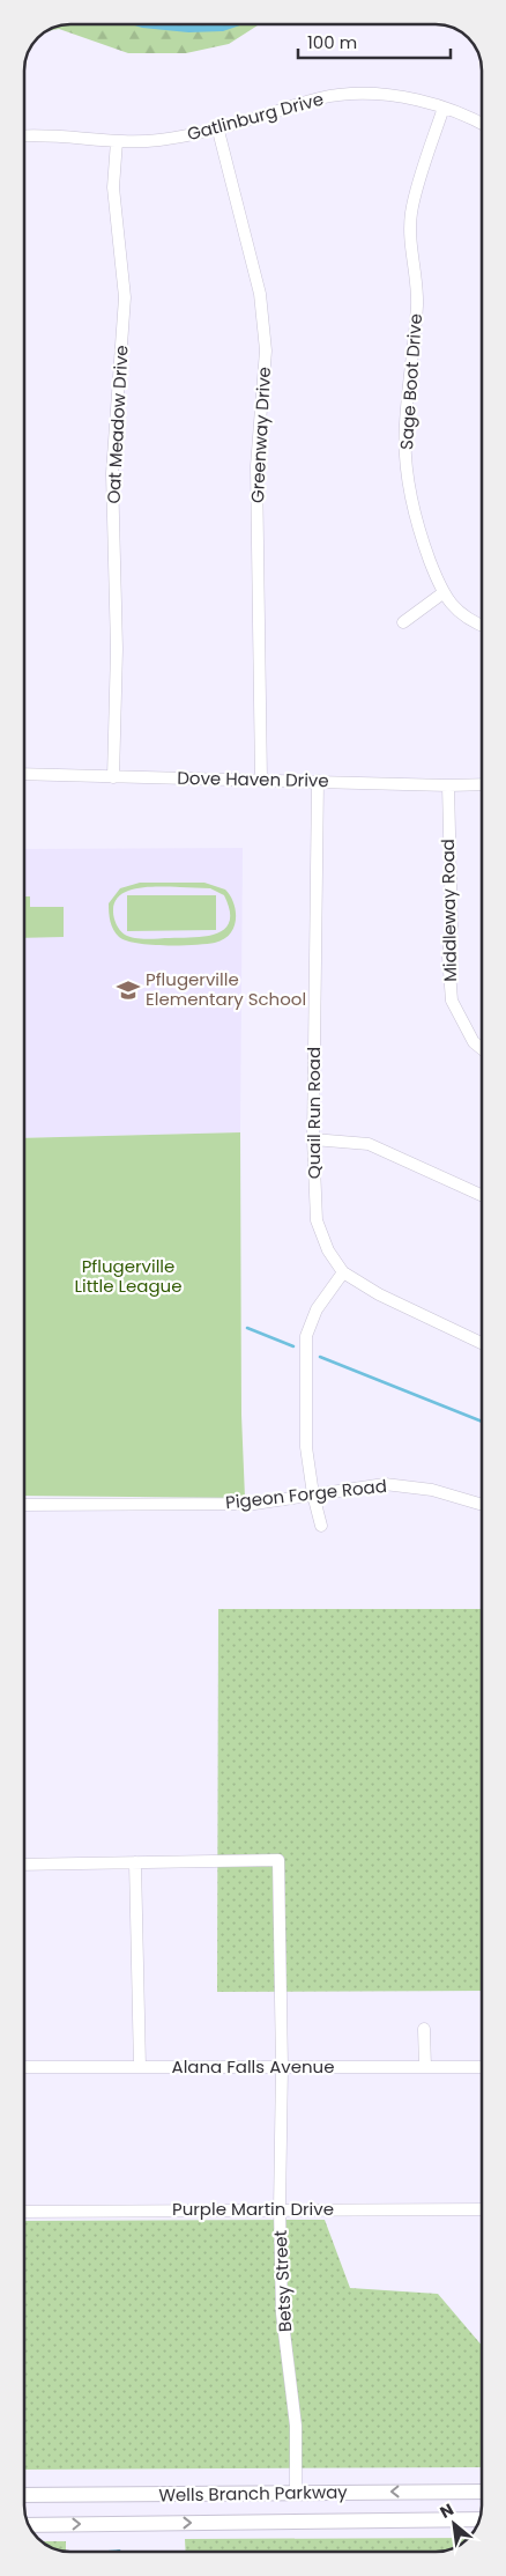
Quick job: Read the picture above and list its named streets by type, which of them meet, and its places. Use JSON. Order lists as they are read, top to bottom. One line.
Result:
{"streets":{"street":["Gatlinburg Drive","Sage Boot Drive","Oat Meadow Drive","Greenway Drive","Dove Haven Drive","Middleway Road","Quail Run Road","Pigeon Forge Road","Alana Falls Avenue","Purple Martin Drive","Betsy Street","Wells Branch Parkway"]},"crossings":[["Gatlinburg Drive","Sage Boot Drive"],["Gatlinburg Drive","Oat Meadow Drive"],["Gatlinburg Drive","Greenway Drive"],["Oat Meadow Drive","Dove Haven Drive"],["Greenway Drive","Dove Haven Drive"],["Dove Haven Drive","Middleway Road"],["Dove Haven Drive","Quail Run Road"],["Alana Falls Avenue","Betsy Street"],["Purple Martin Drive","Betsy Street"],["Betsy Street","Wells Branch Parkway"]],"parks":["Pflugerville Little League"],"places":{"school or university":["Pflugerville Elementary School"]},"scale_bar":"100 m","north":"top left"}
